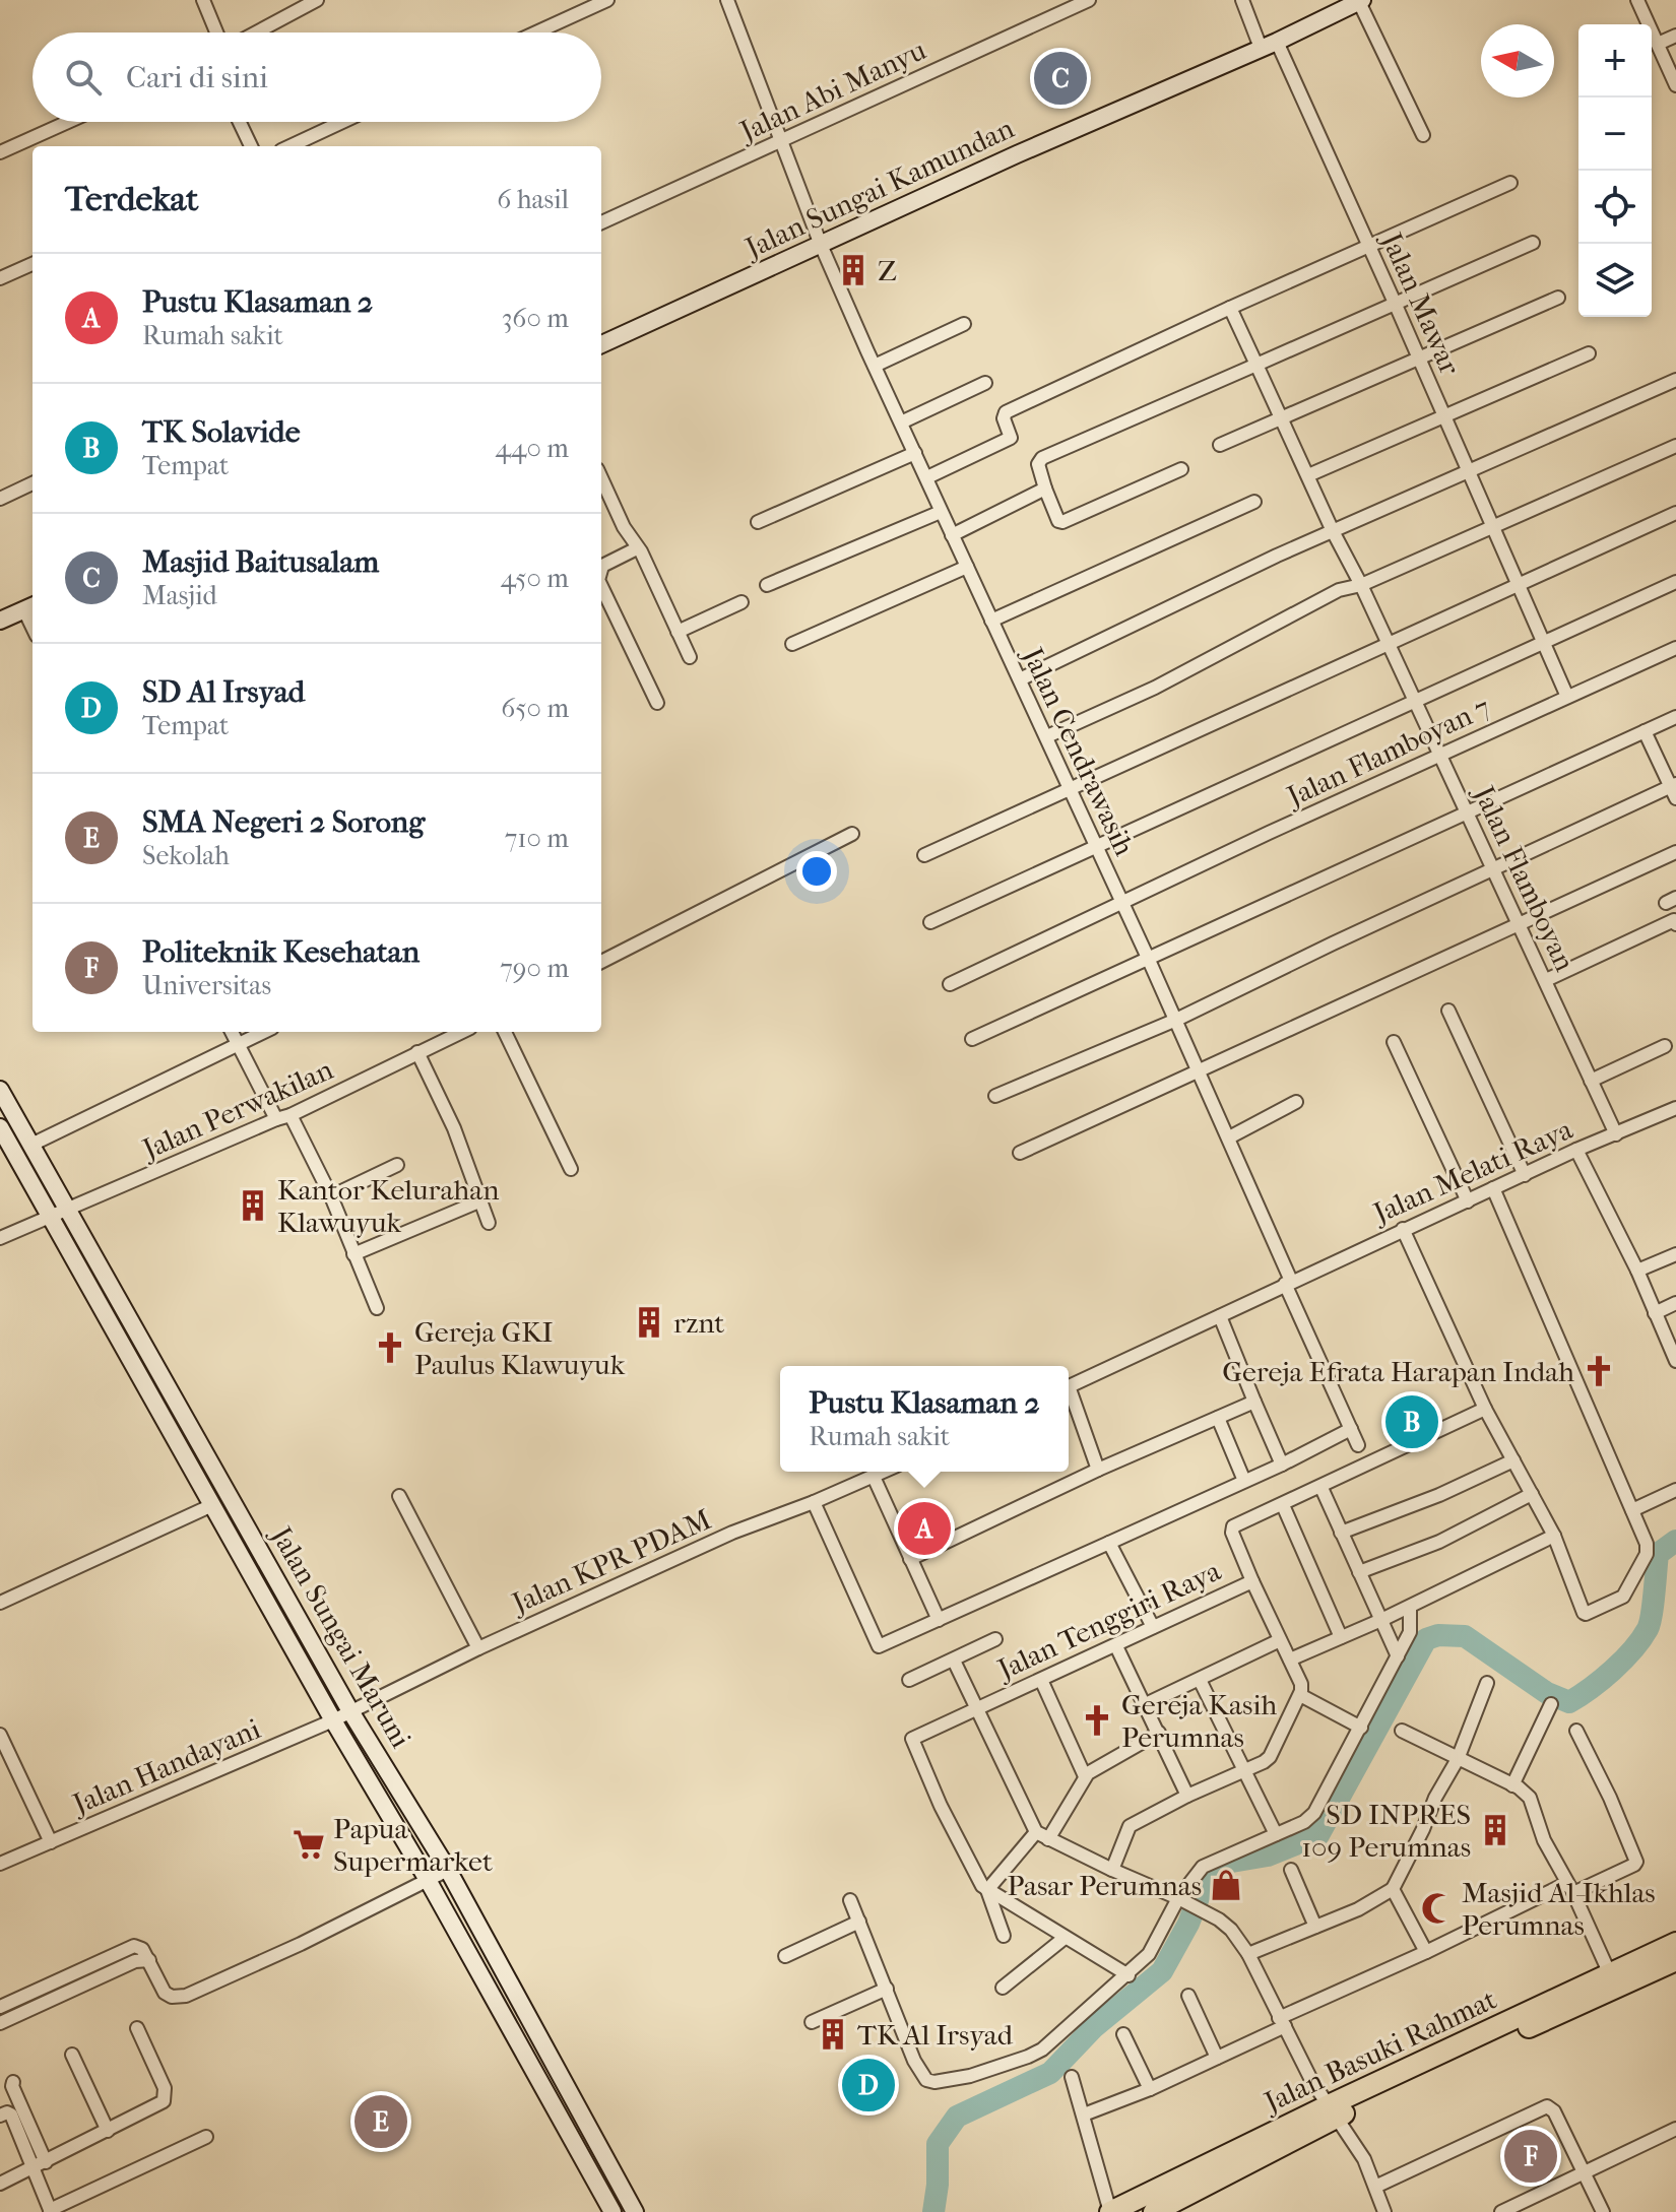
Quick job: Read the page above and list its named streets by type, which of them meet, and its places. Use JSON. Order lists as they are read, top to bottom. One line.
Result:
{"streets":{"highway":["Jalan Basuki Rahmat"],"main road":["Jalan Sungai Kamundan","Jalan Sungai Maruni"],"street":["Jalan Abi Manyu","Jalan Mawar","Jalan Cendrawasih","Jalan Flamboyan 7","Jalan Flamboyan","Jalan Perwakilan","Jalan Melati Raya","Jalan KPR PDAM","Jalan Tenggiri Raya","Jalan Handayani"]},"crossings":[["Jalan Abi Manyu","Jalan Cendrawasih"],["Jalan Sungai Kamundan","Jalan Mawar"],["Jalan Sungai Kamundan","Jalan Cendrawasih"],["Jalan Mawar","Jalan Flamboyan 7"],["Jalan Cendrawasih","Jalan Flamboyan 7"],["Jalan Cendrawasih","Jalan Melati Raya"],["Jalan Flamboyan 7","Jalan Flamboyan"],["Jalan Flamboyan","Jalan Melati Raya"],["Jalan Perwakilan","Jalan Sungai Maruni"],["Jalan KPR PDAM","Jalan Sungai Maruni"],["Jalan KPR PDAM","Jalan Handayani"],["Jalan Sungai Maruni","Jalan Handayani"]],"places":{"building":["Z","Kantor Kelurahan Klawuyuk","rznt","SD INPRES 109 Perumnas","TK Al Irsyad"],"church":["Gereja GKI Paulus Klawuyuk","Gereja Efrata Harapan Indah","Gereja Kasih Perumnas"],"supermarket":["Papua Supermarket"],"shop":["Pasar Perumnas"],"mosque":["Masjid Al-Ikhlas Perumnas"]},"north":"left","page":{"map_buttons":["+","−"],"search":"Cari di sini","pins":["C","B","A","D","E","F"],"heading":["Terdekat","6 hasil"],"list":[{"mark":"A","name":"Pustu Klasaman 2","note":"Rumah sakit","value":"360 m"},{"mark":"B","name":"TK Solavide","note":"Tempat","value":"440 m"},{"mark":"C","name":"Masjid Baitusalam","note":"Masjid","value":"450 m"},{"mark":"D","name":"SD Al Irsyad","note":"Tempat","value":"650 m"},{"mark":"E","name":"SMA Negeri 2 Sorong","note":"Sekolah","value":"710 m"},{"mark":"F","name":"Politeknik Kesehatan","note":"Universitas","value":"790 m"}],"popup":["Pustu Klasaman 2","Rumah sakit"]}}
